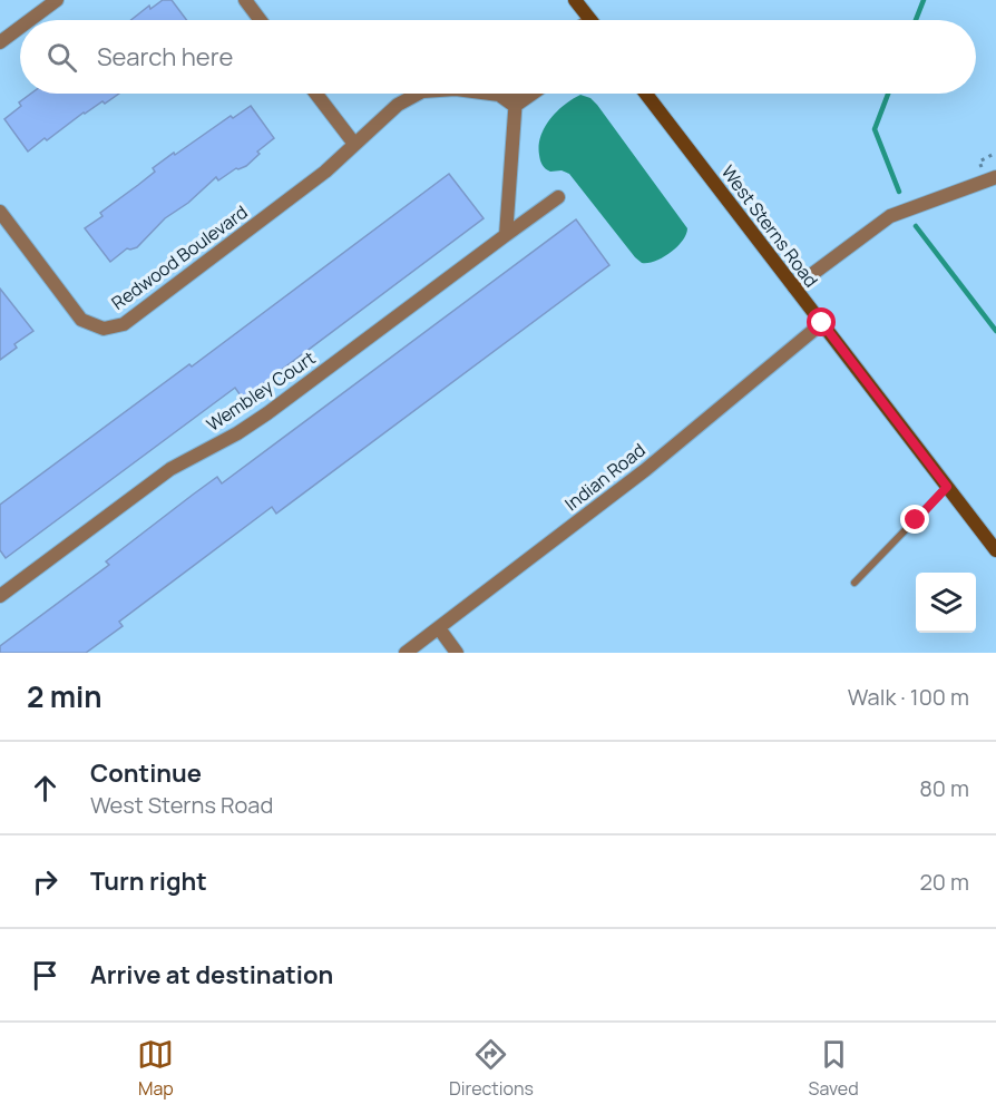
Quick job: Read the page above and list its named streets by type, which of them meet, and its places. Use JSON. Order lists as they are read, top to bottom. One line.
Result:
{"streets":{"main road":["West Sterns Road"],"street":["Redwood Boulevard","Wembley Court","Indian Road"]},"crossings":[["West Sterns Road","Indian Road"]],"page":{"search":"Search here","heading":["2 min","Walk · 100 m"],"list":[["Continue","West Sterns Road","80 m"],["Turn right","20 m"],"Arrive at destination"],"nav":["Map","Directions","Saved"]}}
